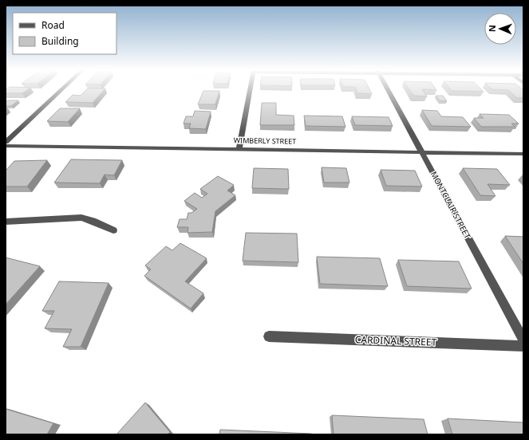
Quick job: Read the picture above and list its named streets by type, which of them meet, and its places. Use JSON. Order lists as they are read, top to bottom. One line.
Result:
{"streets":{"street":["WIMBERLY STREET","MONTCLAIR STREET","CARDINAL STREET"]},"crossings":[["WIMBERLY STREET","MONTCLAIR STREET"]],"legend":["Road","Building"],"north":"left"}
